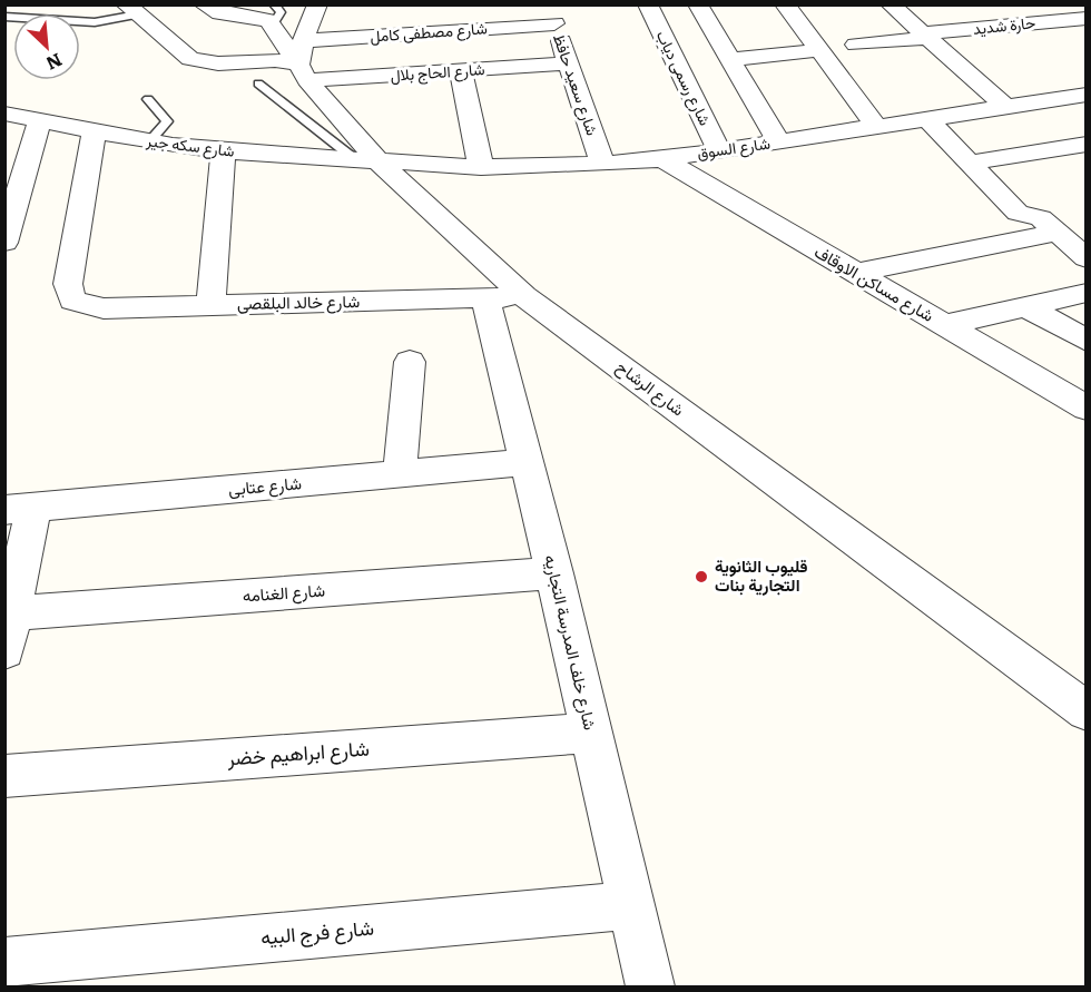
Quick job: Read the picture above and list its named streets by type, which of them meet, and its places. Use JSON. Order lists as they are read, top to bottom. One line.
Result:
{"streets":{"street":["حارة شديد","شارع مصطفى كامل","شارع الحاج بلال","شارع رسمى دياب","شارع سعيد حافظ","شارع سكه جير","شارع السوق","شارع مساكن الاوقاف","شارع خالد البلقصى","شارع الرشاح","شارع عتابى","شارع الغنامه","شارع خلف المدرسة التجاريه","شارع ابراهيم خضر","شارع فرج البيه"]},"crossings":[["شارع مصطفى كامل","شارع الحاج بلال"],["شارع مصطفى كامل","شارع سعيد حافظ"],["شارع مصطفى كامل","شارع الرشاح"],["شارع الحاج بلال","شارع سعيد حافظ"],["شارع الحاج بلال","شارع الرشاح"],["شارع رسمى دياب","شارع السوق"],["شارع سعيد حافظ","شارع السوق"],["شارع سكه جير","شارع السوق"],["شارع سكه جير","شارع خالد البلقصى"],["شارع سكه جير","شارع الرشاح"],["شارع السوق","شارع مساكن الاوقاف"],["شارع السوق","شارع الرشاح"],["شارع خالد البلقصى","شارع الرشاح"],["شارع خالد البلقصى","شارع خلف المدرسة التجاريه"],["شارع عتابى","شارع خلف المدرسة التجاريه"],["شارع الغنامه","شارع خلف المدرسة التجاريه"],["شارع خلف المدرسة التجاريه","شارع ابراهيم خضر"],["شارع خلف المدرسة التجاريه","شارع فرج البيه"]],"places":["قليوب الثانوية التجارية بنات"],"north":"bottom right"}
